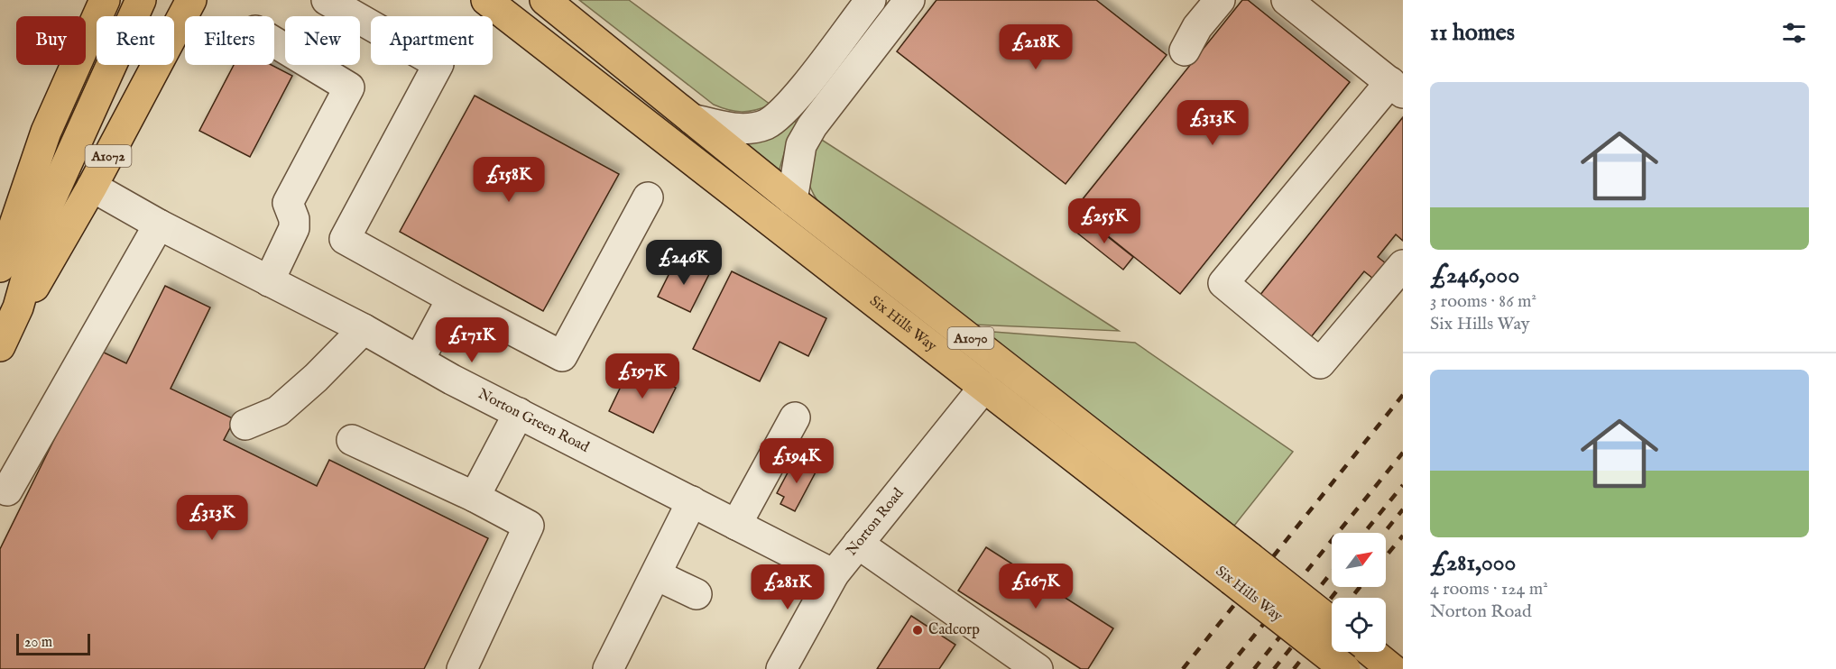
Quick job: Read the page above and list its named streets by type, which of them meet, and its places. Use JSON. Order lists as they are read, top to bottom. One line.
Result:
{"streets":{"main road":["A1072","Six Hills Way","A1070"],"street":["Norton Green Road","Norton Road"]},"crossings":[["A1072","Norton Green Road"],["Six Hills Way","Norton Road"],["Norton Green Road","Norton Road"]],"places":["Cadcorp"],"scale_bar":"20 m","north":"top right","page":{"heading":"11 homes","chip":["Buy","Rent","Filters","New","Apartment"],"price":["£218K","£313K","£158K","£255K","£246K","£171K","£197K","£194K","£313K","£167K","£281K"],"list":[{"name":"£246,000","note":"3 rooms · 86 m² · Six Hills Way"},{"name":"£281,000","note":"4 rooms · 124 m² · Norton Road"}],"scale":"20 m"}}
